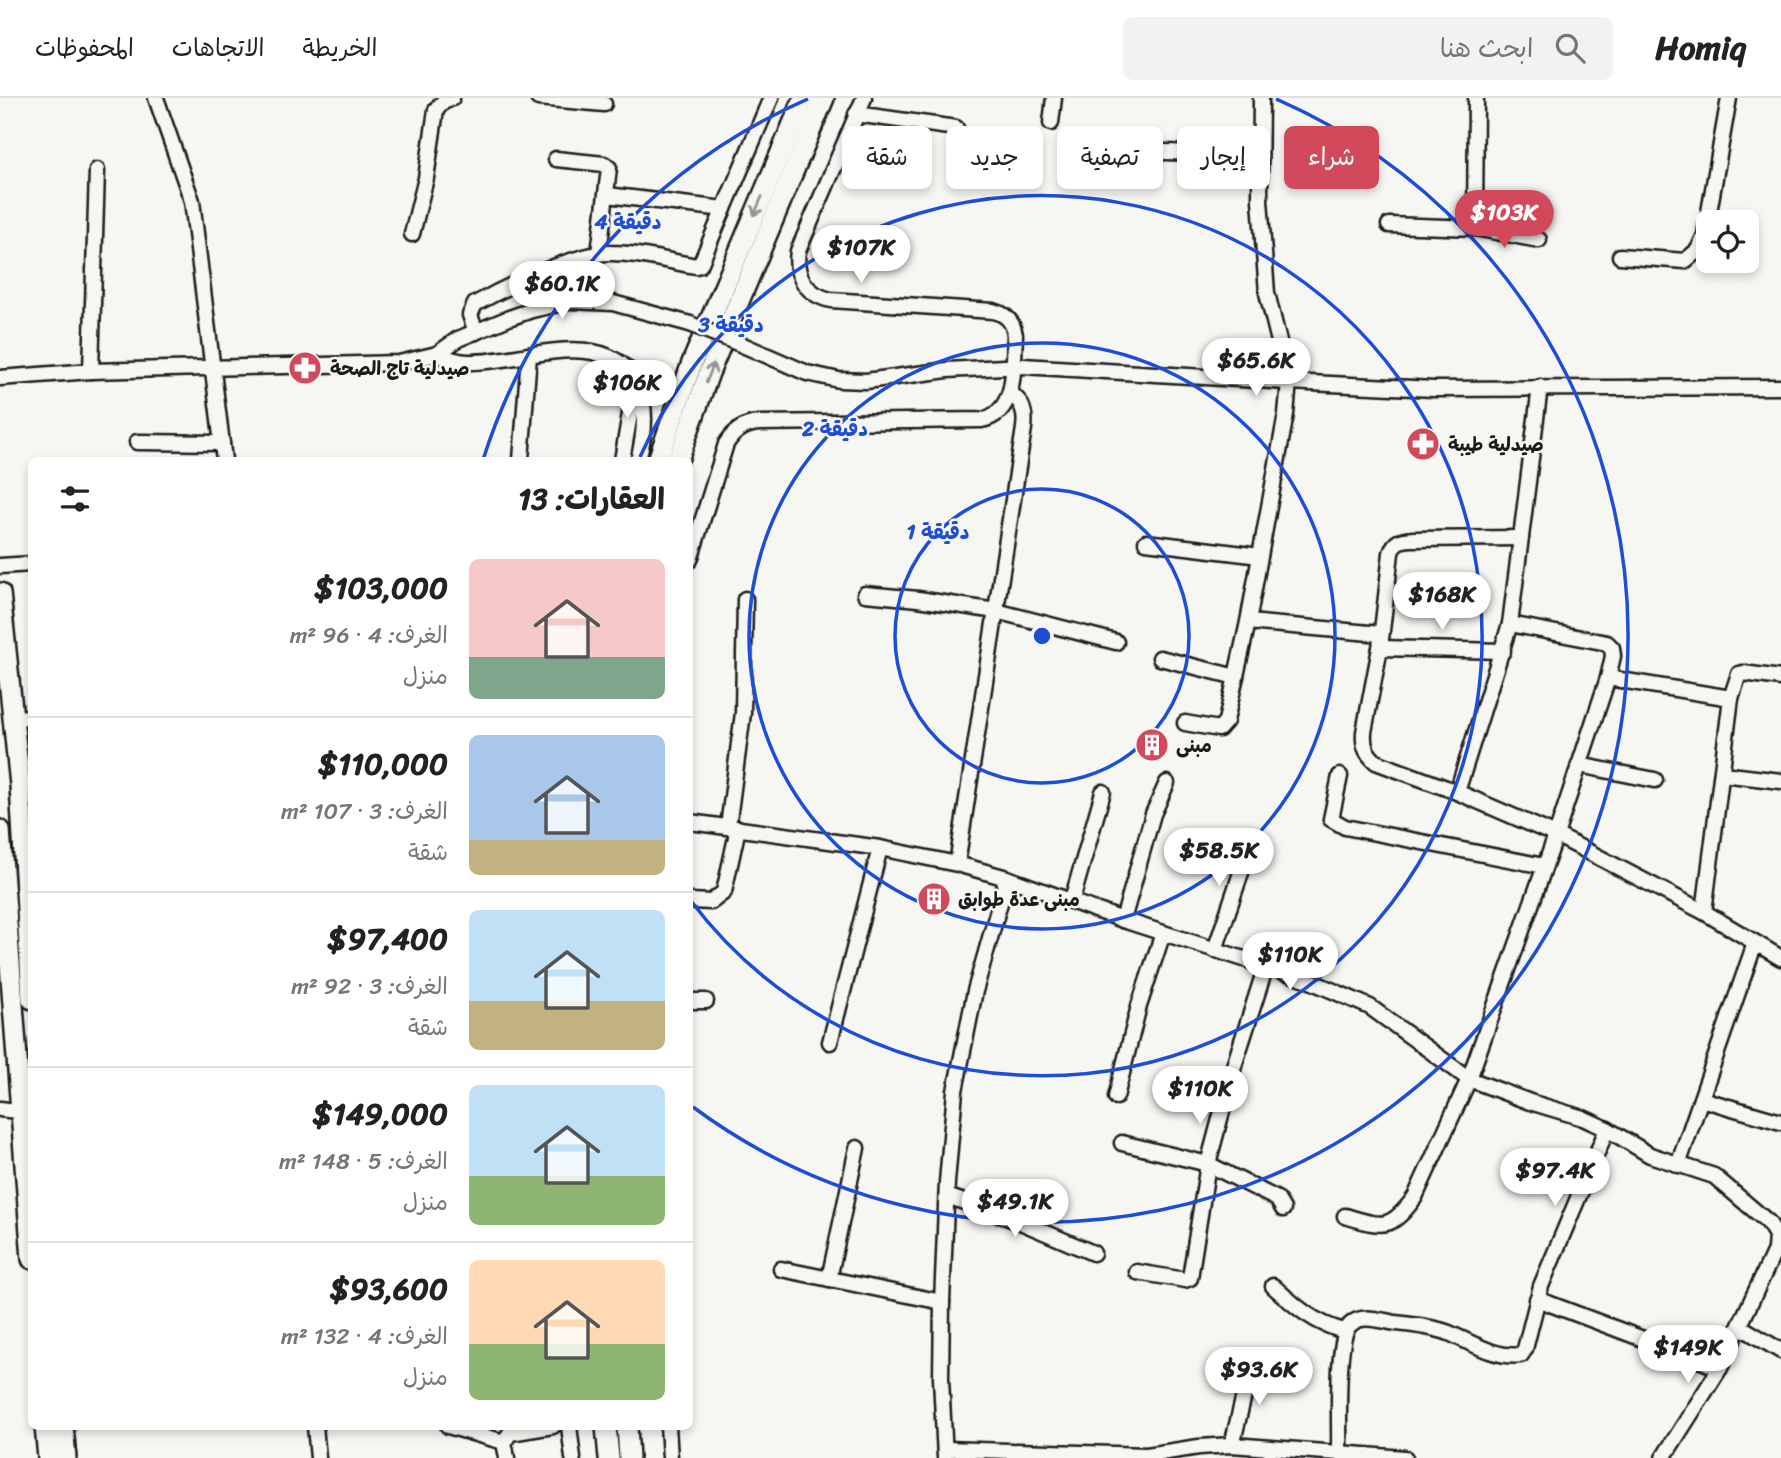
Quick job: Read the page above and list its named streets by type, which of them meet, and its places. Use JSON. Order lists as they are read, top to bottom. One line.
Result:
{"places":{"pharmacy":["صيدلية تاج الصحة","صيدلية طيبة"],"building":["مبنى","مبنى عدة طوابق"]},"page":{"header":"Homiq","search":"ابحث هنا","nav":["الخريطة","الاتجاهات","المحفوظات"],"chip":["شراء","إيجار","تصفية","جديد","شقة"],"price":["$103K","$107K","$60.1K","$65.6K","$106K","$168K","$58.5K","$110K","$110K","$97.4K","$49.1K","$149K","$93.6K"],"heading":"العقارات: 13","list":[{"name":"$103,000","note":"الغرف: 4 · 96 m² · منزل"},{"name":"$110,000","note":"الغرف: 3 · 107 m² · شقة"},{"name":"$97,400","note":"الغرف: 3 · 92 m² · شقة"},{"name":"$149,000","note":"الغرف: 5 · 148 m² · منزل"},{"name":"$93,600","note":"الغرف: 4 · 132 m² · منزل"}]},"rings":["4 دقيقة","3 دقيقة","2 دقيقة","1 دقيقة"]}
